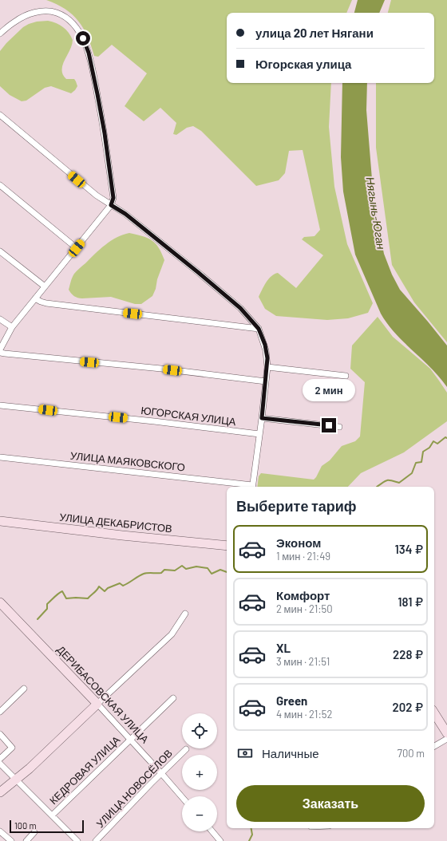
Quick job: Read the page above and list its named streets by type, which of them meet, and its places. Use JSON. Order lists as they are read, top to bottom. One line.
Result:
{"streets":{"street":["ЮГОРСКАЯ УЛИЦА","УЛИЦА МАЯКОВСКОГО","УЛИЦА ДЕКАБРИСТОВ","ДЕРИБАСОВСКАЯ УЛИЦА","КЕДРОВАЯ УЛИЦА","УЛИЦА НОВОСЁЛОВ"]},"crossings":[["ДЕРИБАСОВСКАЯ УЛИЦА","КЕДРОВАЯ УЛИЦА"],["ДЕРИБАСОВСКАЯ УЛИЦА","УЛИЦА НОВОСЁЛОВ"]],"water":["Нягынь-Юган"],"scale_bar":"100 m","page":{"banner":["улица 20 лет Нягани","Югорская улица"],"bubble":"2 мин","heading":"Выберите тариф","list":[{"name":"Эконом","note":"1 мин · 21:49","value":"134 ₽"},{"name":"Комфорт","note":"2 мин · 21:50","value":"181 ₽"},{"name":"XL","note":"3 мин · 21:51","value":"228 ₽"},{"name":"Green","note":"4 мин · 21:52","value":"202 ₽"}],"map_buttons":["+","−"],"pay":["Наличные","700 m"],"buttons":"Заказать","scale":"100 m"}}
